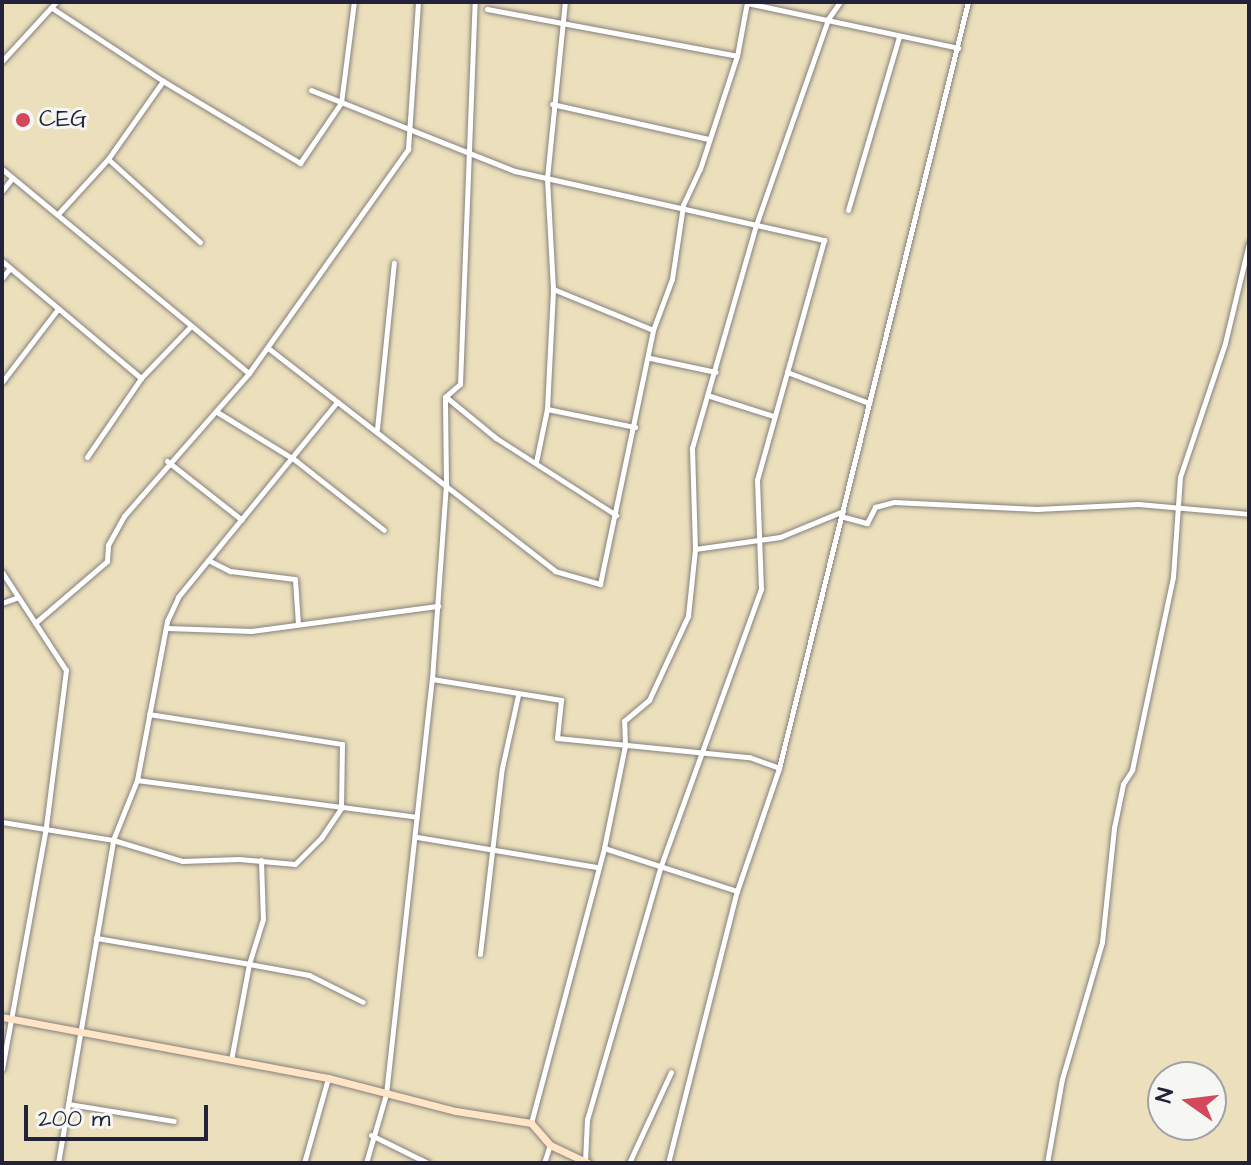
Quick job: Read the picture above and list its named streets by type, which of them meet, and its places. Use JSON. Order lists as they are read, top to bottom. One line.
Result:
{"places":["CEG"],"scale_bar":"200 m","north":"left"}
